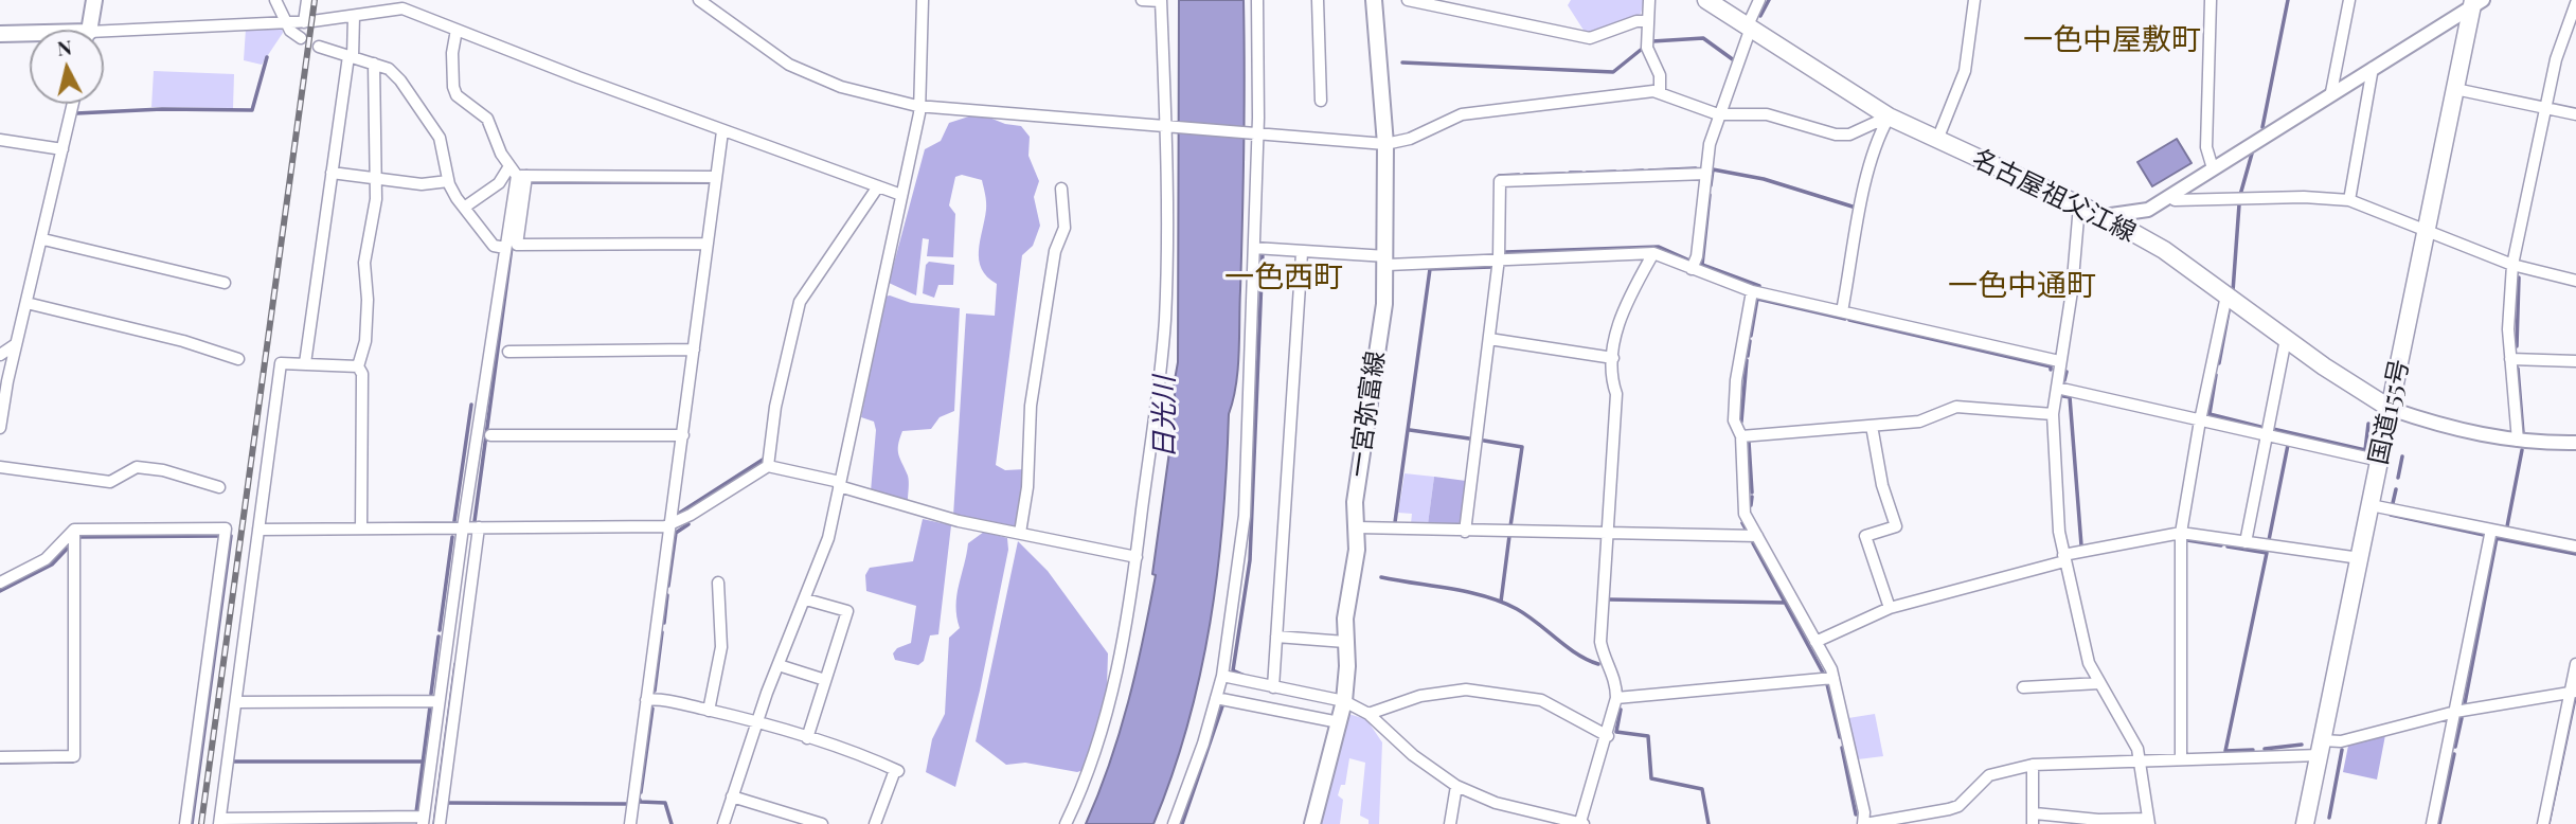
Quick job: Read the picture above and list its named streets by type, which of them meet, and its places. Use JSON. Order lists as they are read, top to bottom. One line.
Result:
{"streets":{"main road":["名古屋祖父江線","国道155号","一宮弥富線"]},"crossings":[["名古屋祖父江線","国道155号"]],"districts":["一色中屋敷町","一色西町","一色中通町"],"water":["日光川"],"north":"top"}
